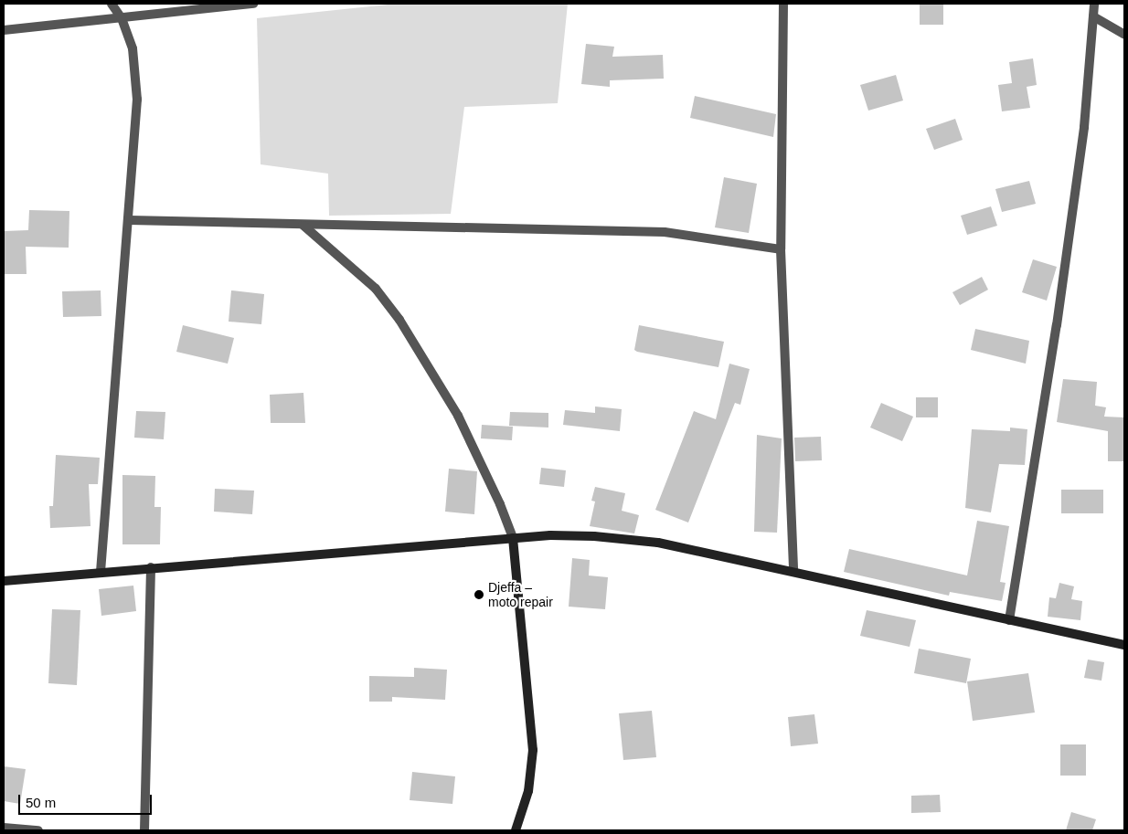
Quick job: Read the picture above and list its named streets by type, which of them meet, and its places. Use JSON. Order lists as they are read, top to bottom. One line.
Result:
{"places":["Djeffa – moto repair"],"scale_bar":"50 m"}
